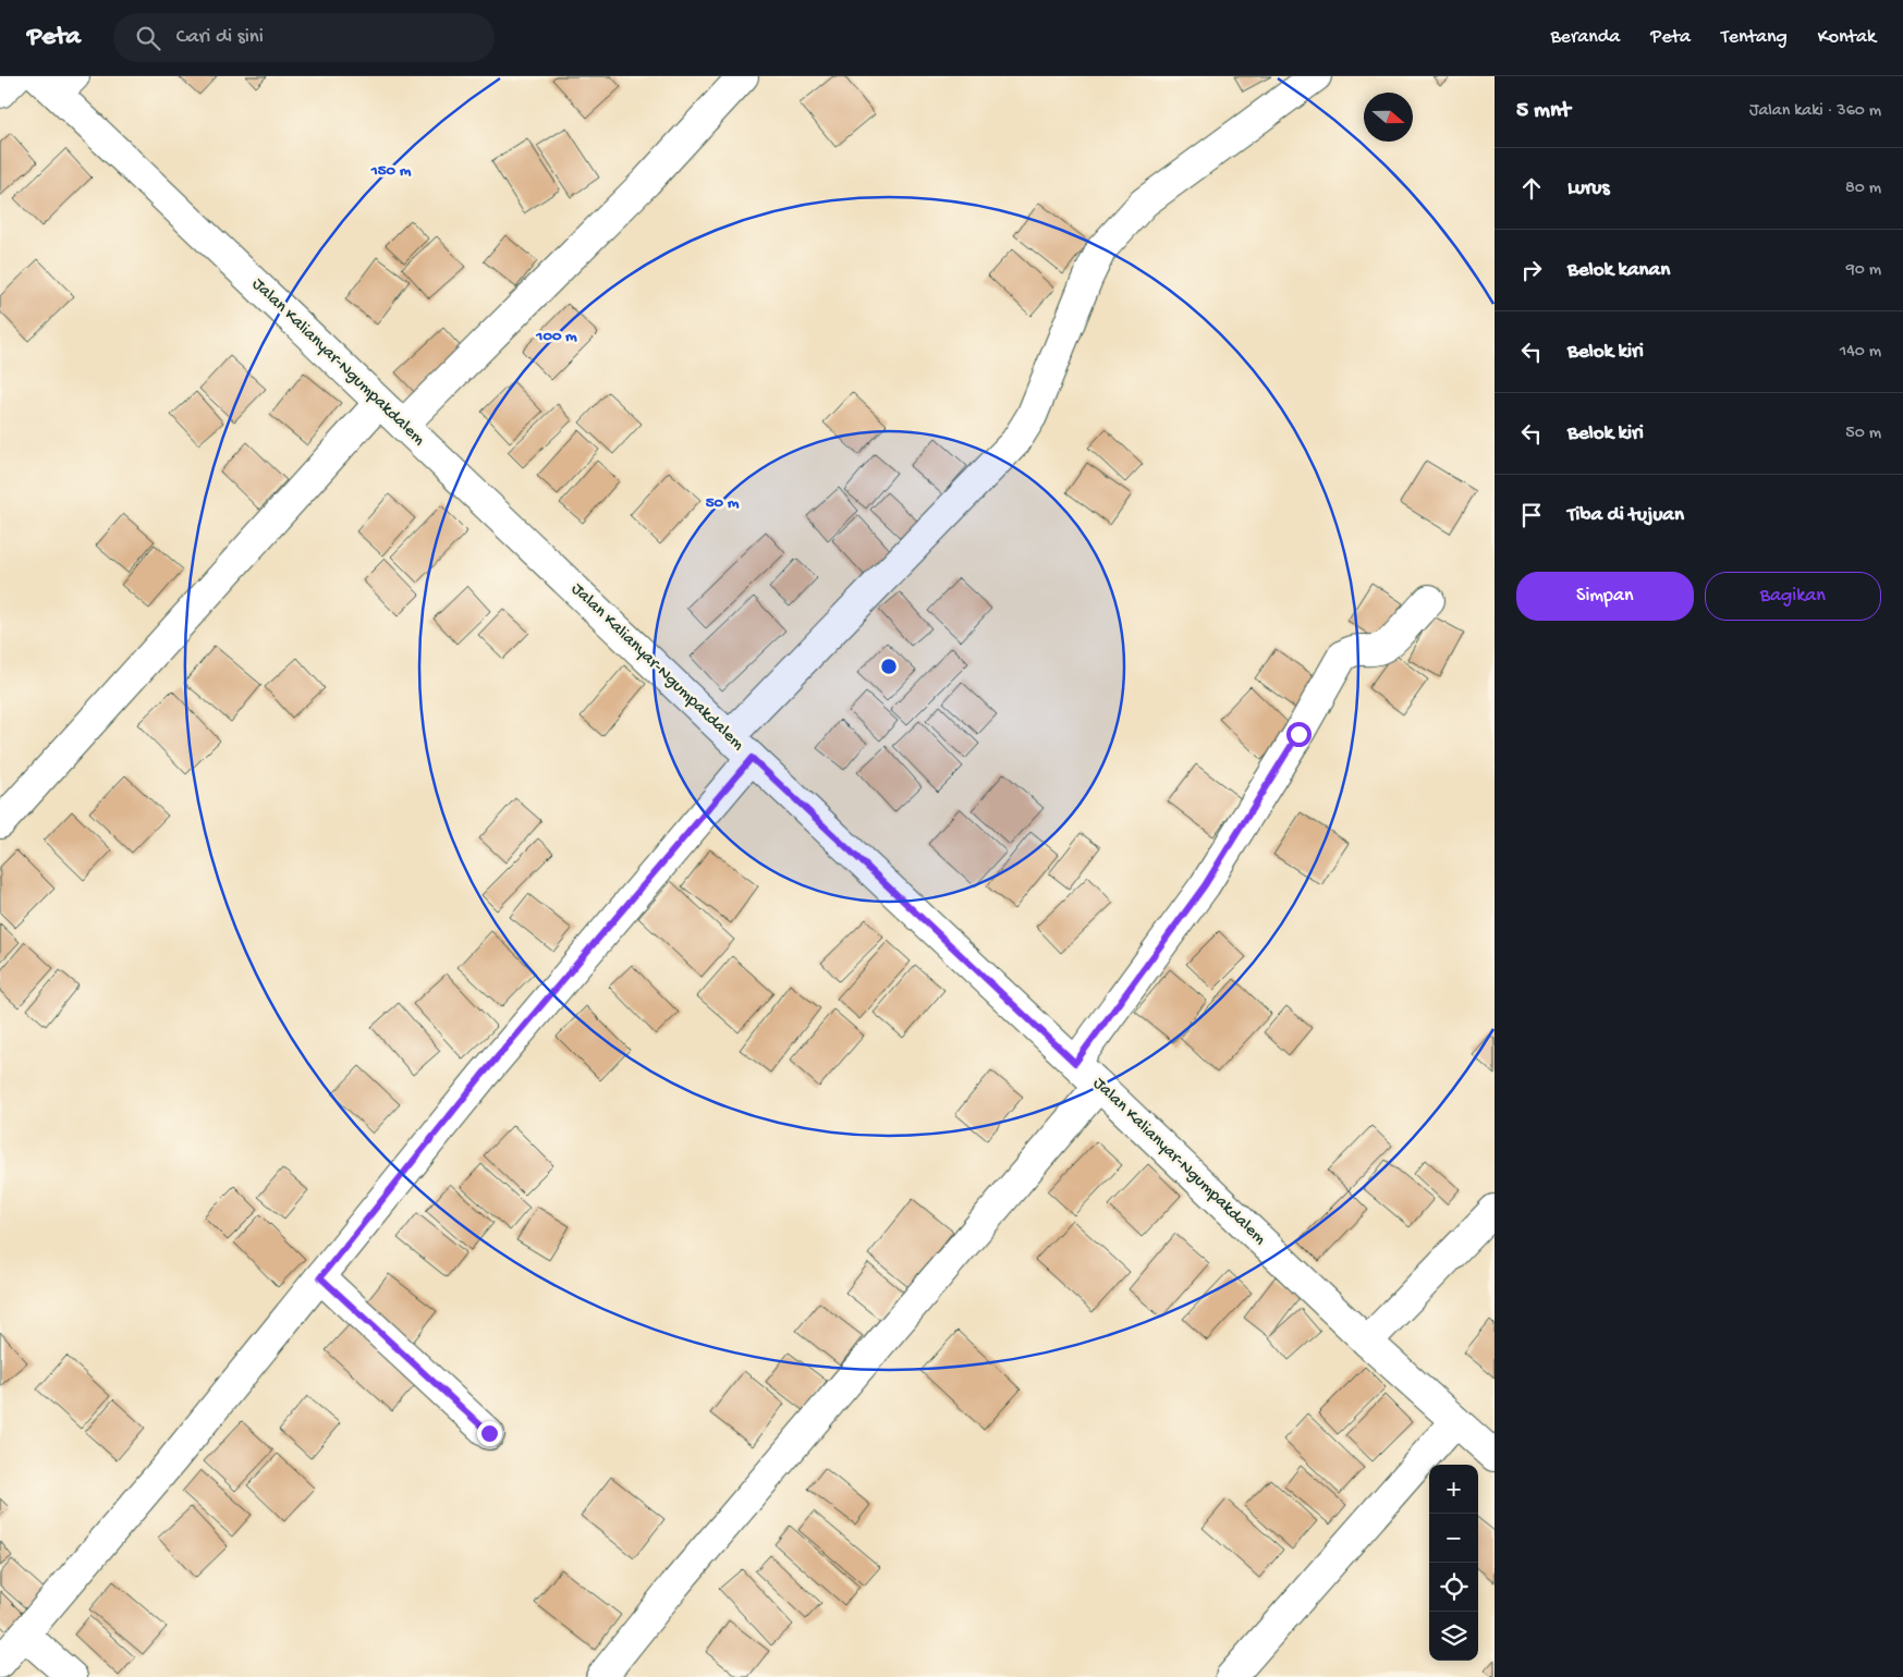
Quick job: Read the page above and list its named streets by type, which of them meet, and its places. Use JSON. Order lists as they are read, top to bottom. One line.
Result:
{"streets":{"street":["Jalan Kalianyar-Ngumpakdalem"]},"north":"right","page":{"header":"Peta","search":"Cari di sini","nav":["Beranda","Peta","Tentang","Kontak"],"heading":["5 mnt","Jalan kaki · 360 m"],"list":[["Lurus","80 m"],["Belok kanan","90 m"],["Belok kiri","140 m"],["Belok kiri","50 m"],"Tiba di tujuan"],"buttons":["Simpan","Bagikan"],"map_buttons":["+","−"]},"rings":["150 m","100 m","50 m"]}
